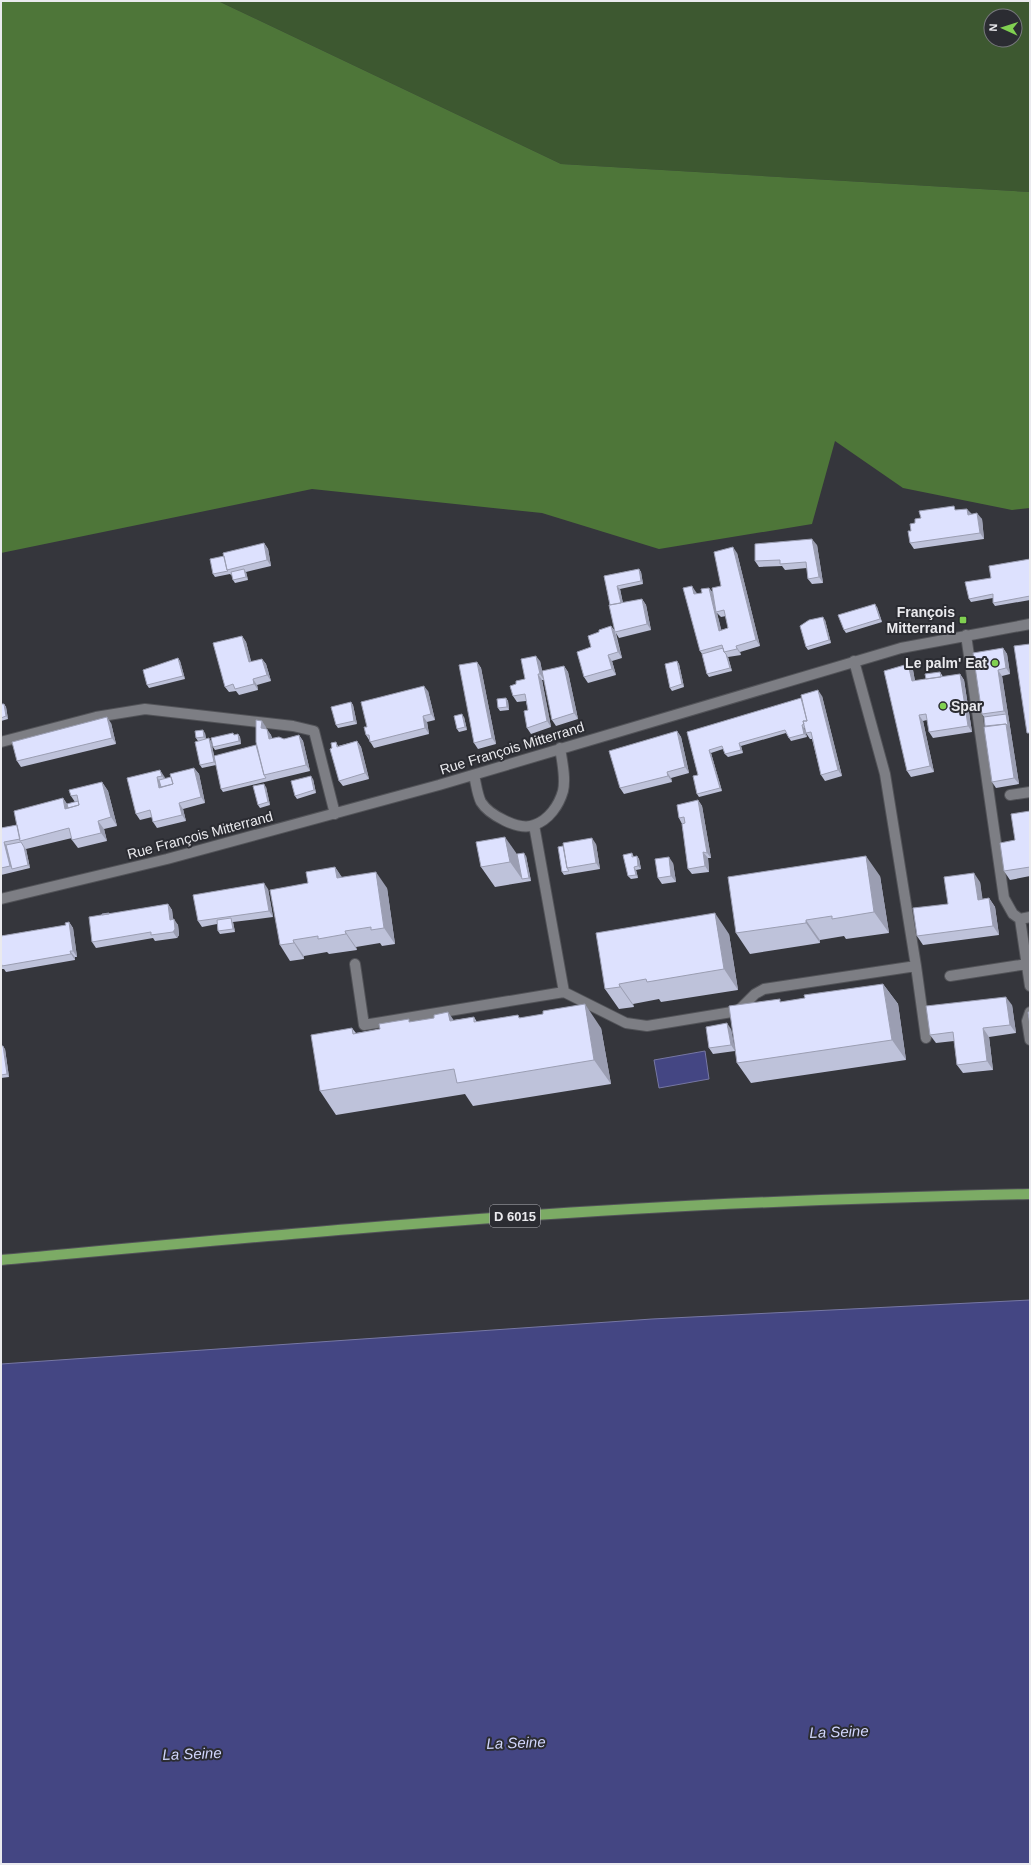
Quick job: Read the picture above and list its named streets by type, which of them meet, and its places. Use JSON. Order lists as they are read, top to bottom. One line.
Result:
{"streets":{"main road":["D 6015"],"street":["Rue François Mitterrand"]},"water":["La Seine"],"places":{"transit":["François Mitterrand"],"other":["Le palm' Eat","Spar"]},"north":"left"}
